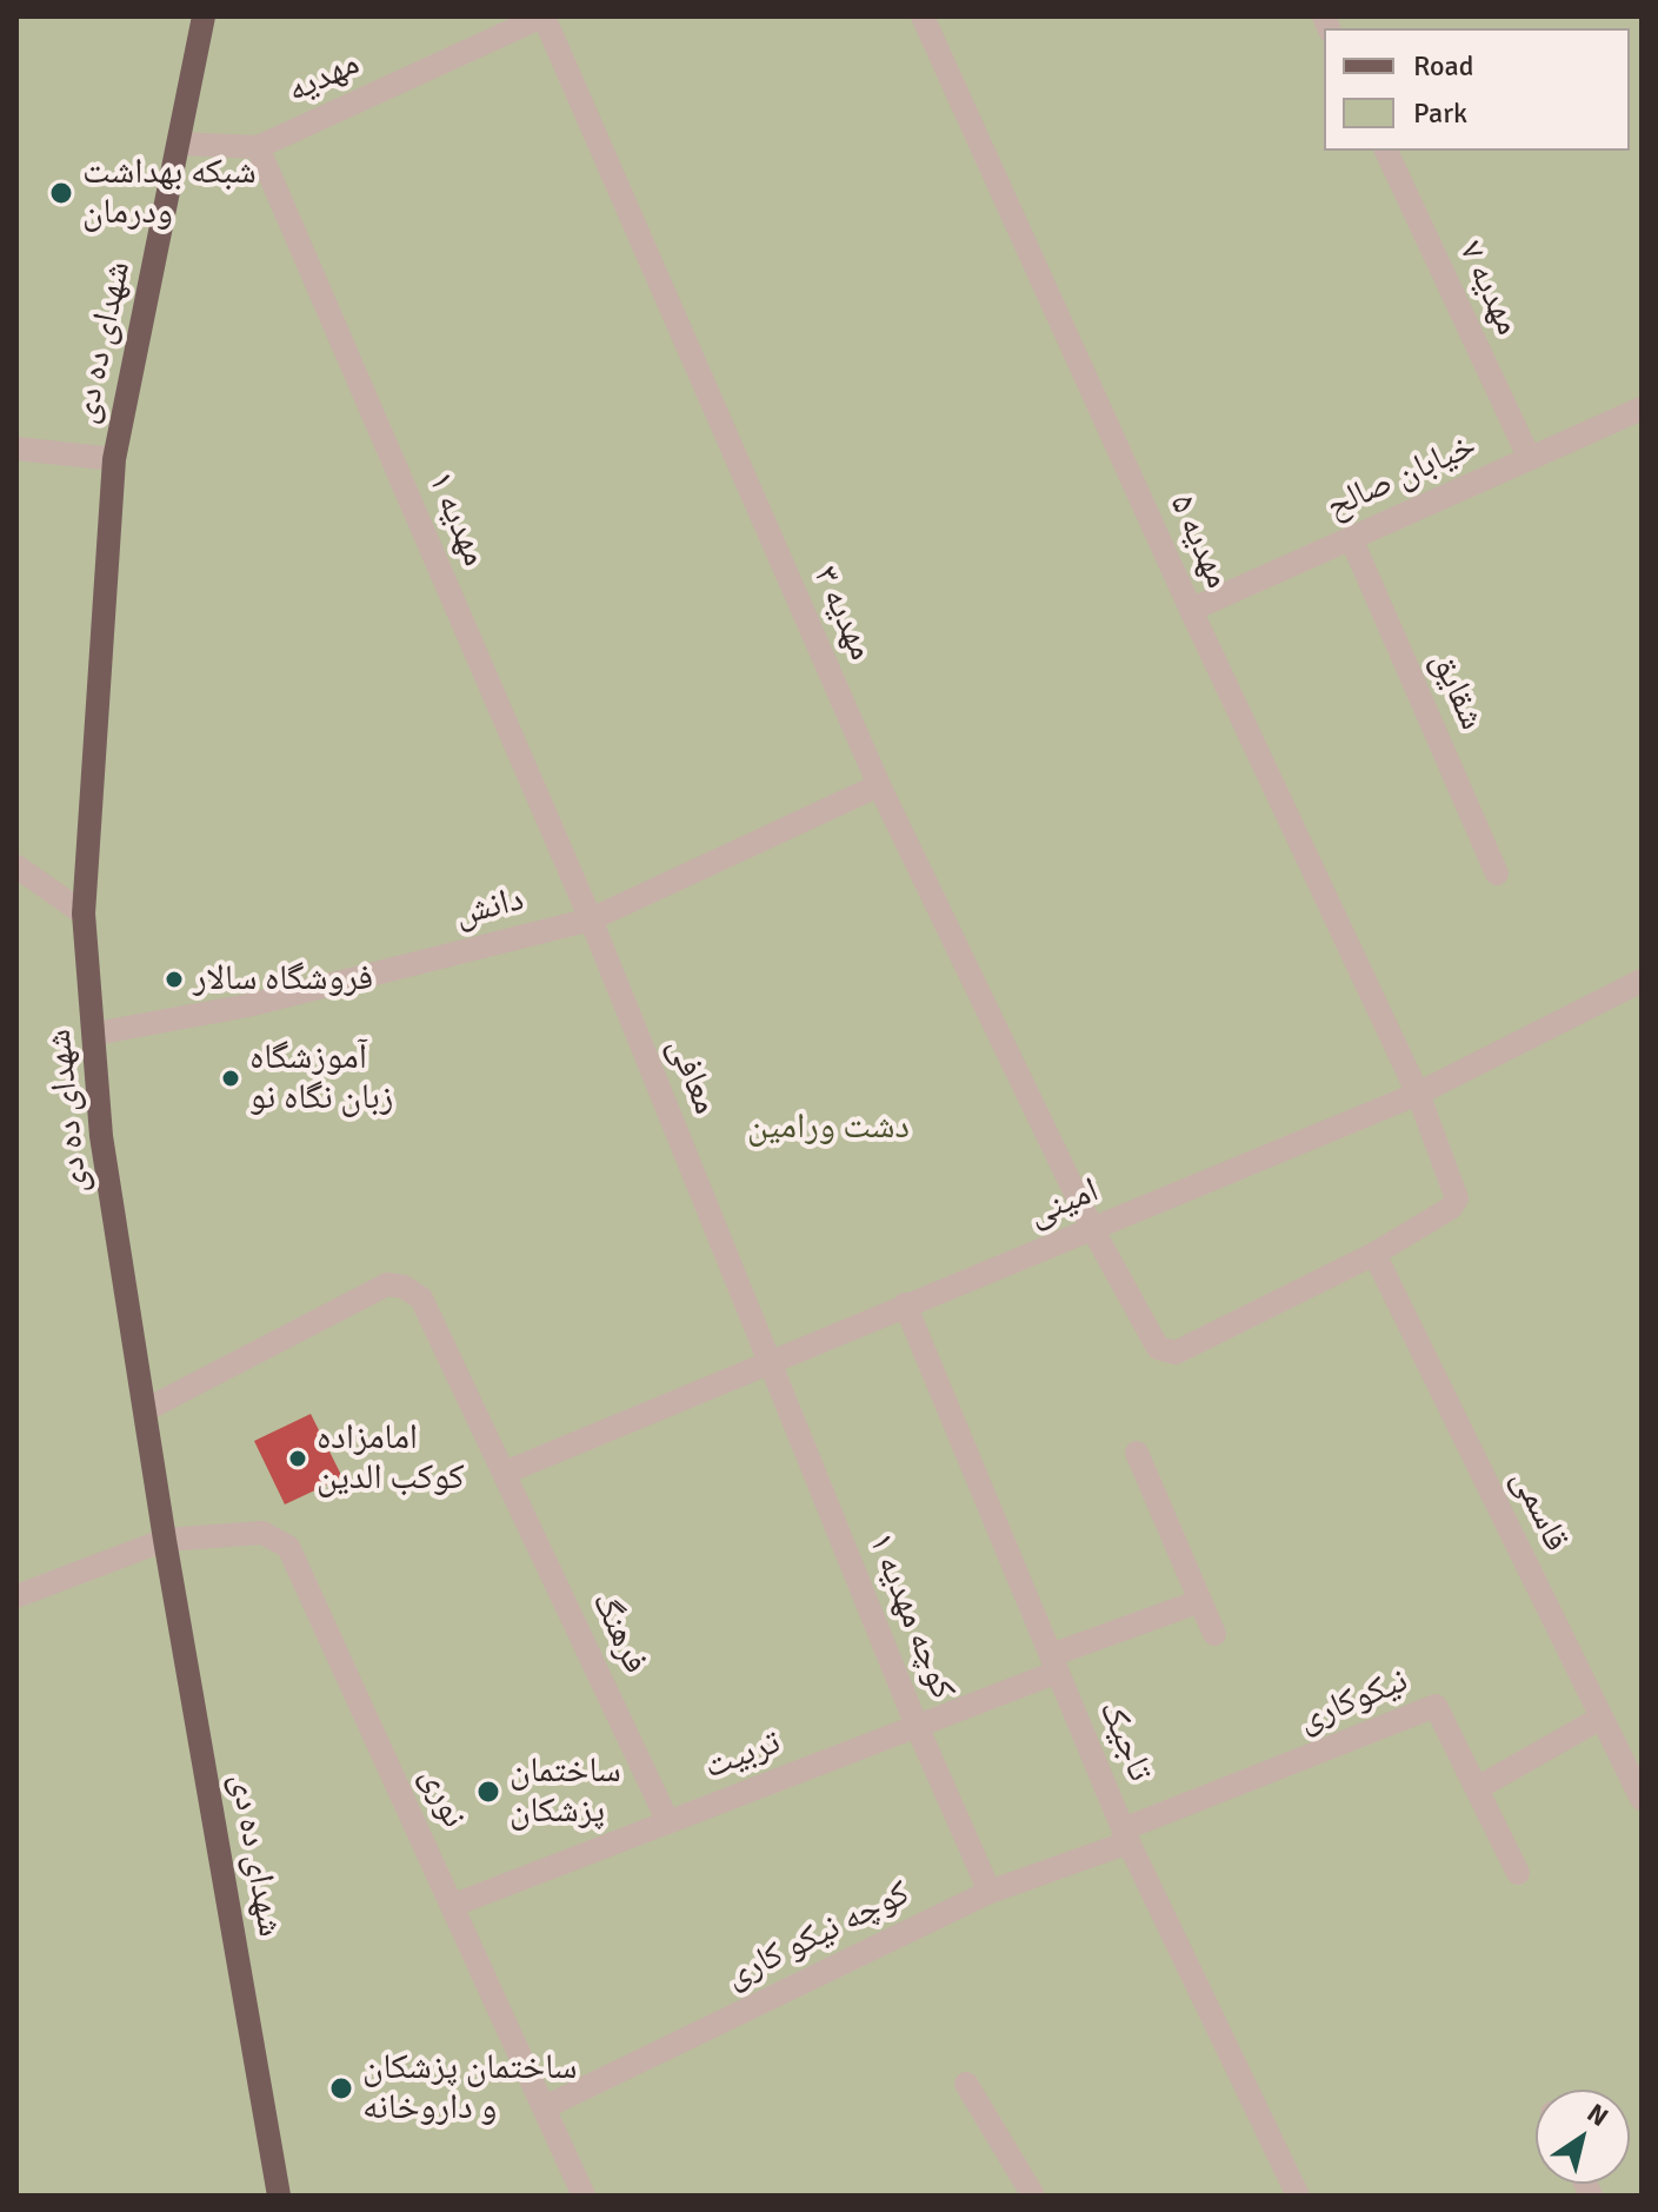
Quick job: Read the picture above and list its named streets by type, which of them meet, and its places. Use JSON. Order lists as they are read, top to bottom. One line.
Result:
{"streets":{"main road":["شهدای ده دی"],"street":["مهدیه","مهدیه ۷","خیابان صالح","مهدیه ۱","مهدیه ۵","مهدیه ۳","شقایق","دانش","معافی","امینی","قاسمی","کوچه مهدیه ۱","فرهنگ","نیکوکاری","تاجیک","تربیت","نوری","کوچه نیکو کاری"]},"crossings":[["مهدیه","شهدای ده دی"],["مهدیه","مهدیه ۱"],["مهدیه","مهدیه ۳"],["مهدیه ۷","خیابان صالح"],["شهدای ده دی","دانش"],["شهدای ده دی","فرهنگ"],["شهدای ده دی","نوری"],["خیابان صالح","مهدیه ۵"],["خیابان صالح","شقایق"],["مهدیه ۱","دانش"],["مهدیه ۱","معافی"],["مهدیه ۵","مهدیه ۳"],["مهدیه ۵","امینی"],["مهدیه ۵","قاسمی"],["مهدیه ۳","دانش"],["مهدیه ۳","امینی"],["مهدیه ۳","قاسمی"],["دانش","معافی"],["معافی","امینی"],["معافی","کوچه مهدیه ۱"],["امینی","کوچه مهدیه ۱"],["امینی","فرهنگ"],["امینی","تاجیک"],["کوچه مهدیه ۱","تربیت"],["کوچه مهدیه ۱","کوچه نیکو کاری"],["فرهنگ","تربیت"],["نیکوکاری","تاجیک"],["نیکوکاری","کوچه نیکو کاری"],["تاجیک","تربیت"],["تاجیک","کوچه نیکو کاری"],["تربیت","نوری"],["نوری","کوچه نیکو کاری"]],"parks":["دشت ورامین"],"places":["شبکه بهداشت ودرمان","فروشگاه سالار","آموزشگاه زبان نگاه نو","امامزاده کوکب الدین","ساختمان پزشکان","ساختمان پزشکان و داروخانه"],"legend":["Road","Park"],"north":"top right"}
